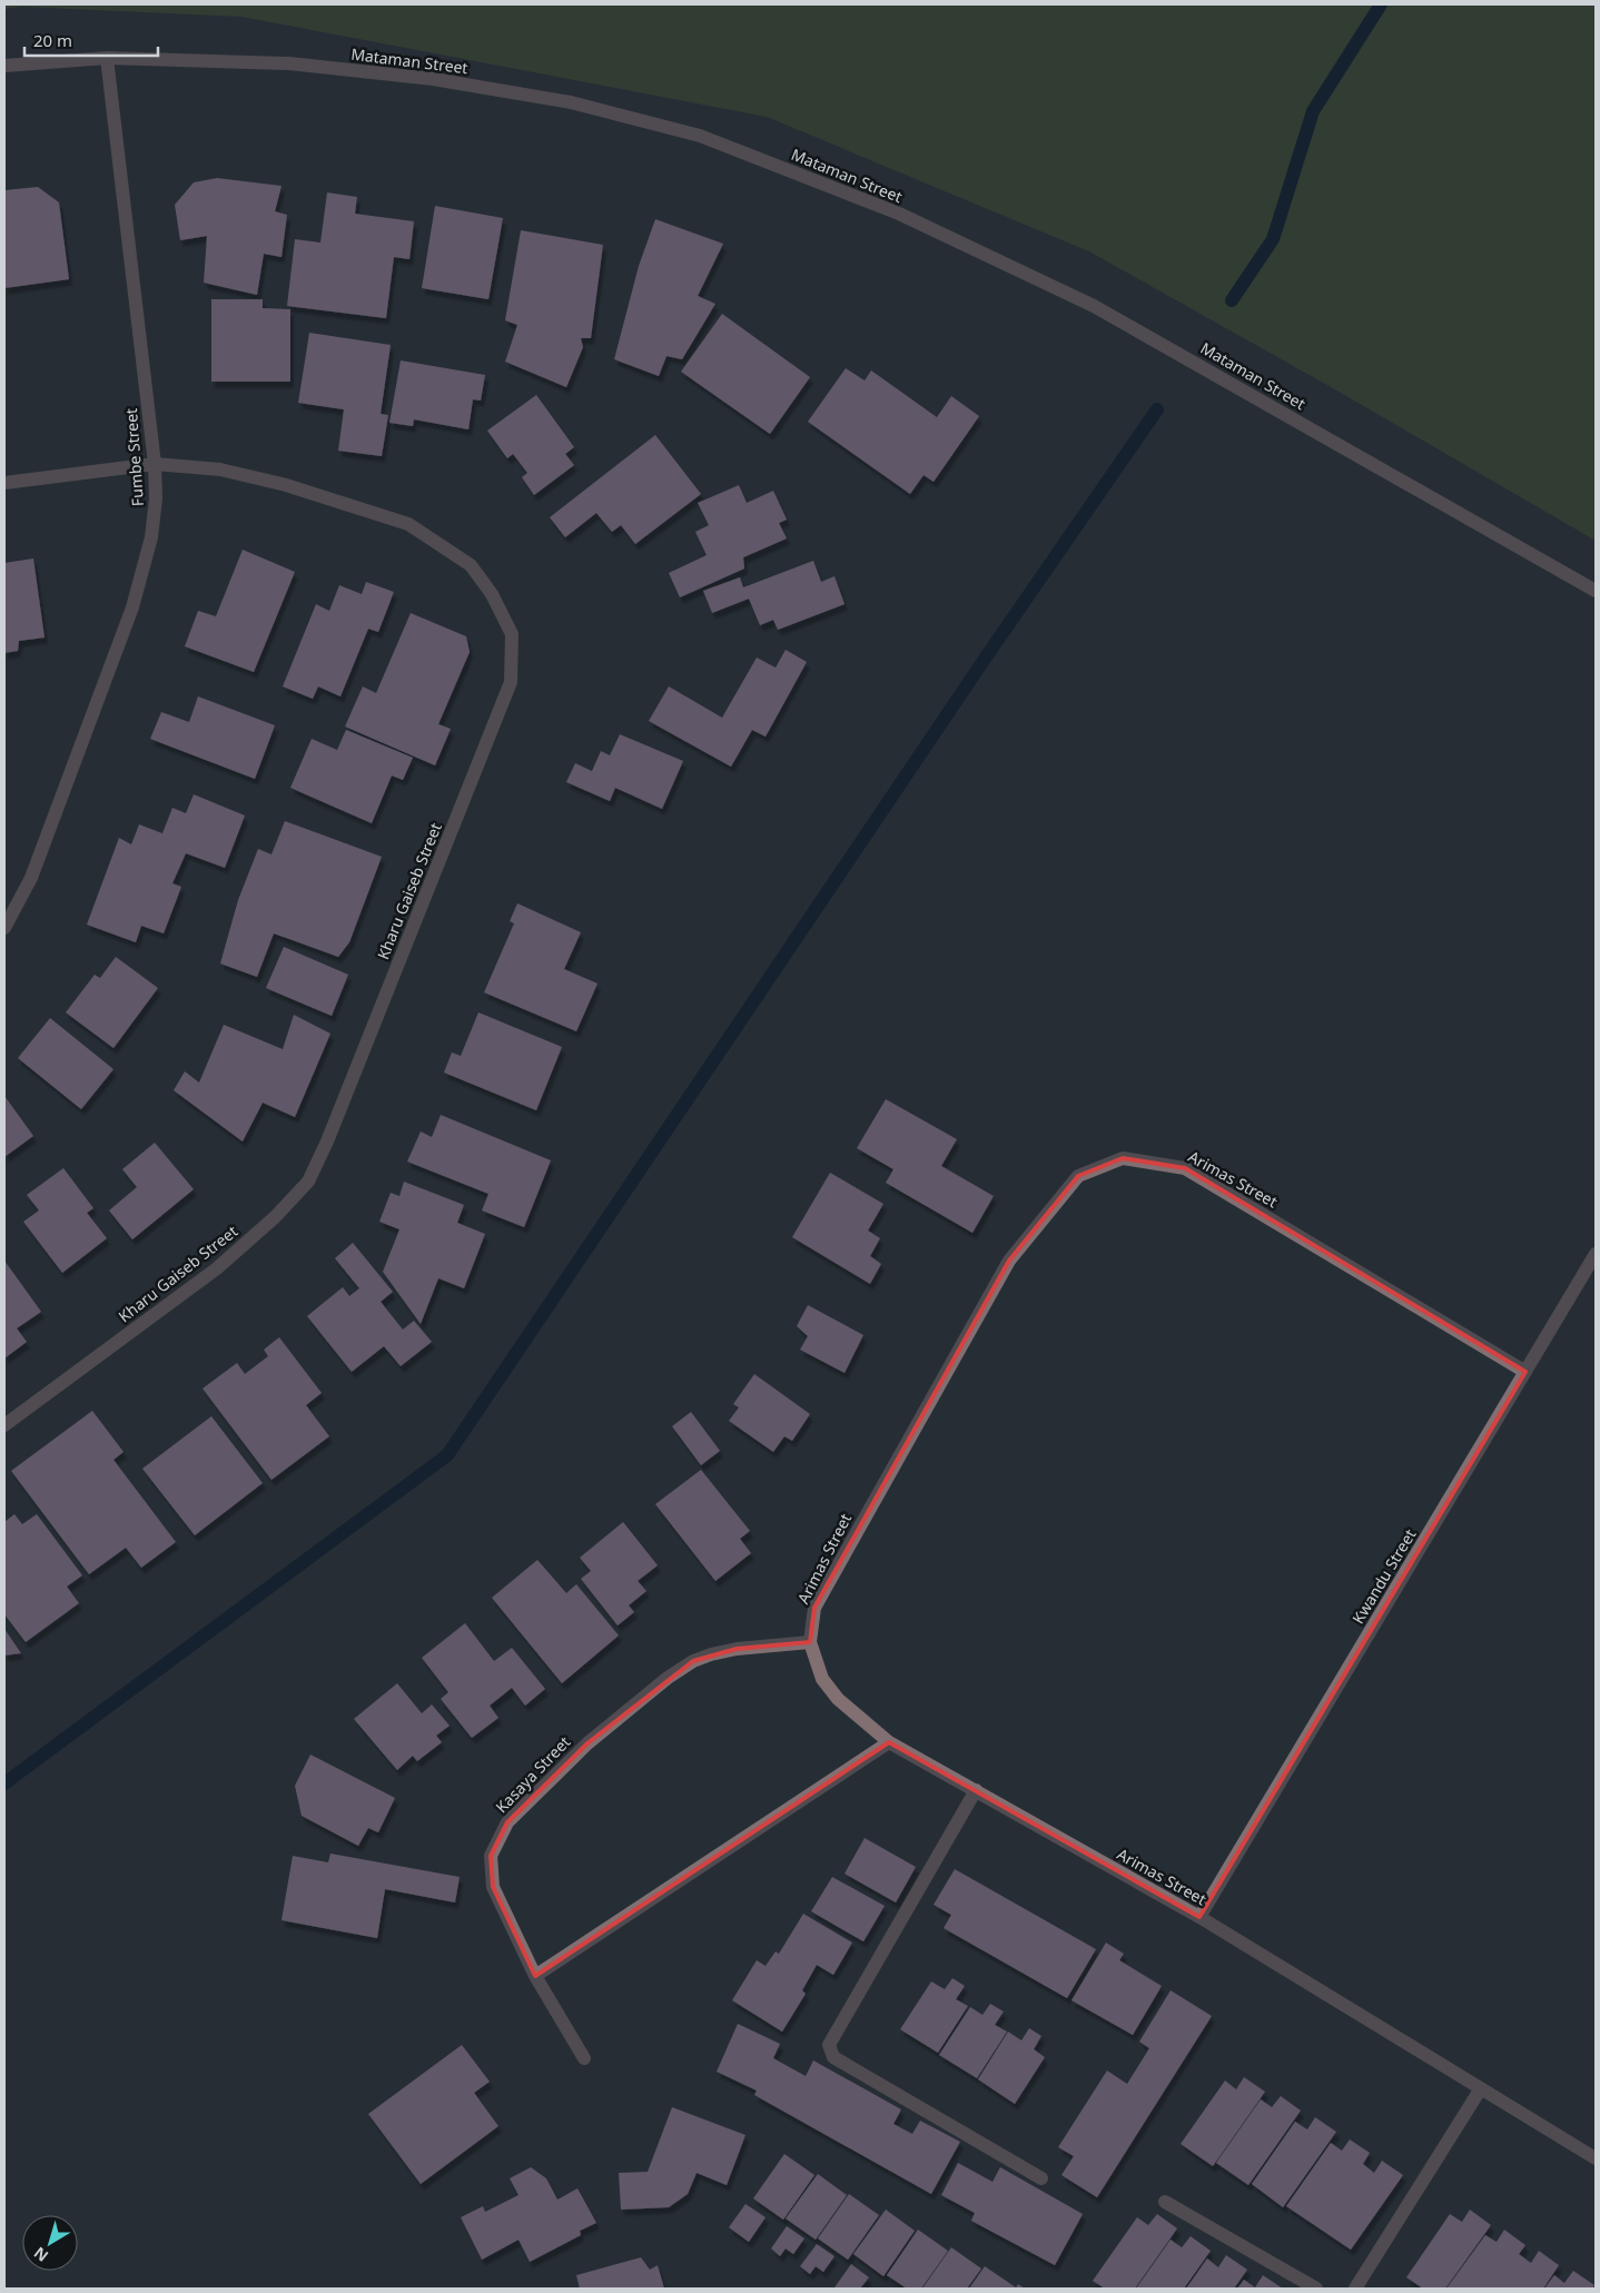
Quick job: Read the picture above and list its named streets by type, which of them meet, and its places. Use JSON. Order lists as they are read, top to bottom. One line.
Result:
{"streets":{"street":["Mataman Street","Fumbe Street","Kharu Gaiseb Street","Arimas Street","Kwandu Street","Kasaya Street"]},"crossings":[["Mataman Street","Fumbe Street"],["Fumbe Street","Kharu Gaiseb Street"],["Arimas Street","Kwandu Street"],["Arimas Street","Kasaya Street"]],"scale_bar":"20 m","north":"bottom left"}
